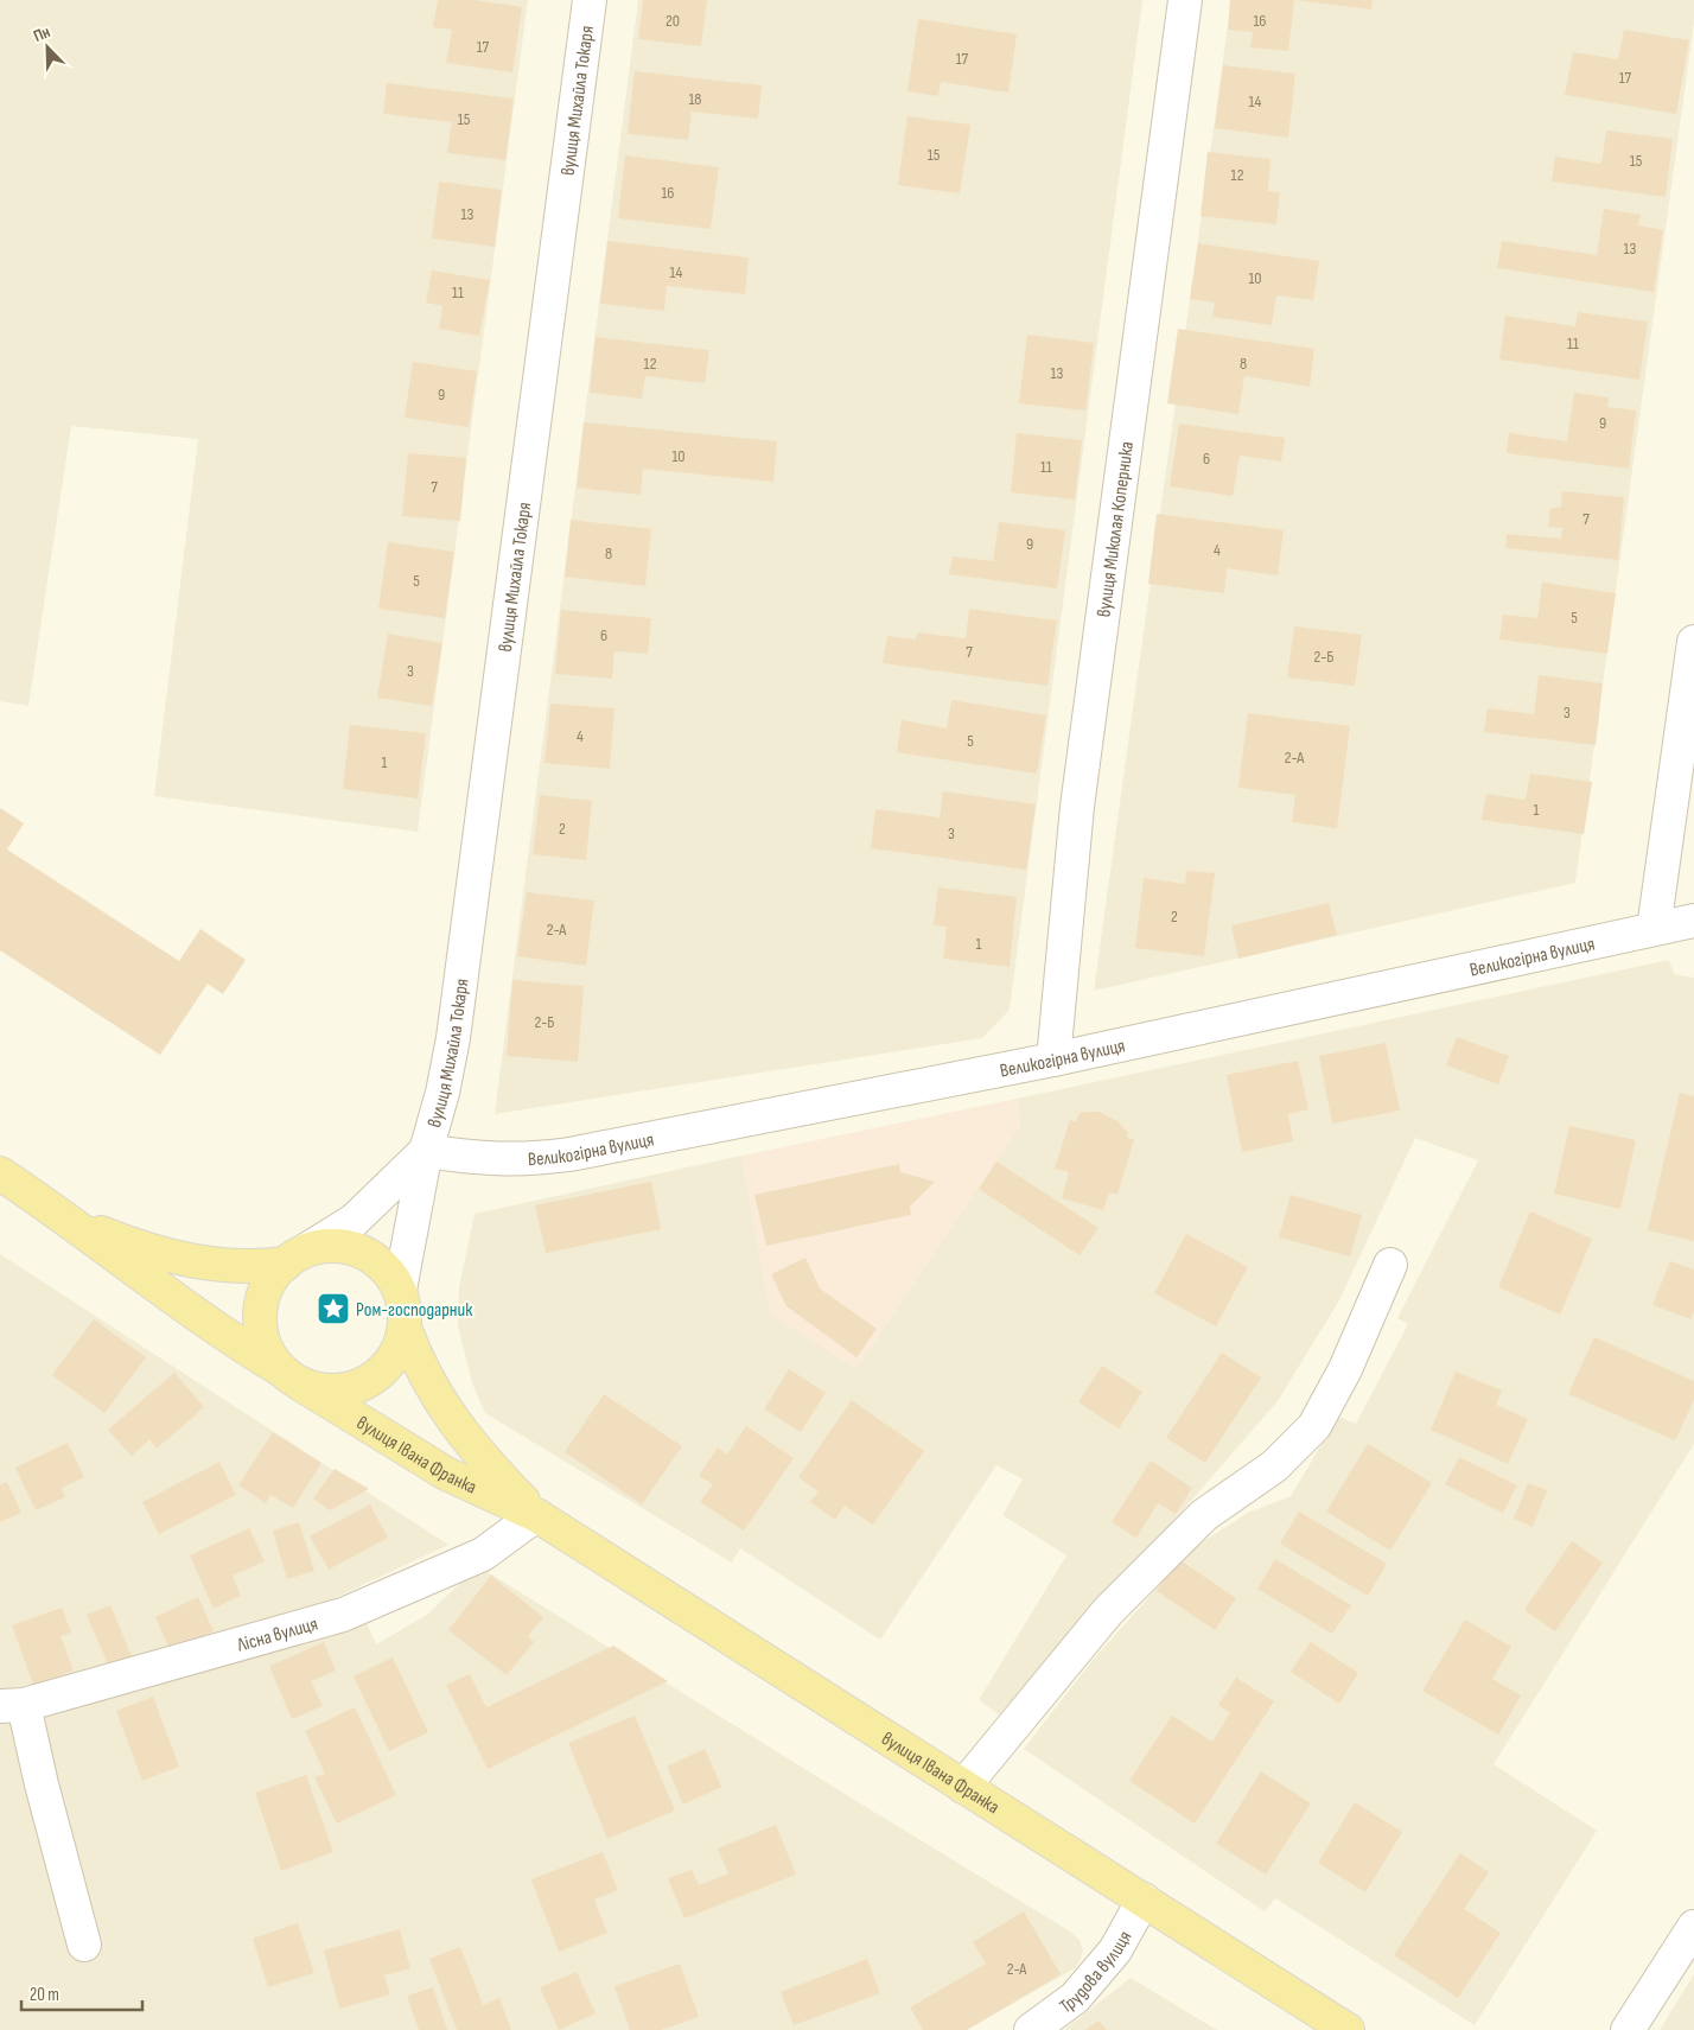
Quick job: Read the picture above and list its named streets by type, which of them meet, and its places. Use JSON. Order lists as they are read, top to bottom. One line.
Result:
{"streets":{"main road":["вулиця Івана Франка"],"street":["вулиця Михайла Токаря","вулиця Миколая Коперника","Великогірна вулиця","Лісна вулиця","Трудова вулиця"]},"crossings":[["вулиця Михайла Токаря","Великогірна вулиця"],["вулиця Михайла Токаря","вулиця Івана Франка"],["вулиця Миколая Коперника","Великогірна вулиця"],["вулиця Івана Франка","Лісна вулиця"],["вулиця Івана Франка","Трудова вулиця"]],"places":{"place":["Ром-господарник"]},"house_numbers":["20","16","17","17","17","18","14","15","15","15","12","16","13","13","14","10","11","11","12","8","13","9","9","10","6","11","7","7","9","4","8","5","5","6","7","2-Б","3","3","4","5","2-А","1","1","2","3","2","2-А","1","2-Б","2-А"],"scale_bar":"20 m","north":"top left"}
